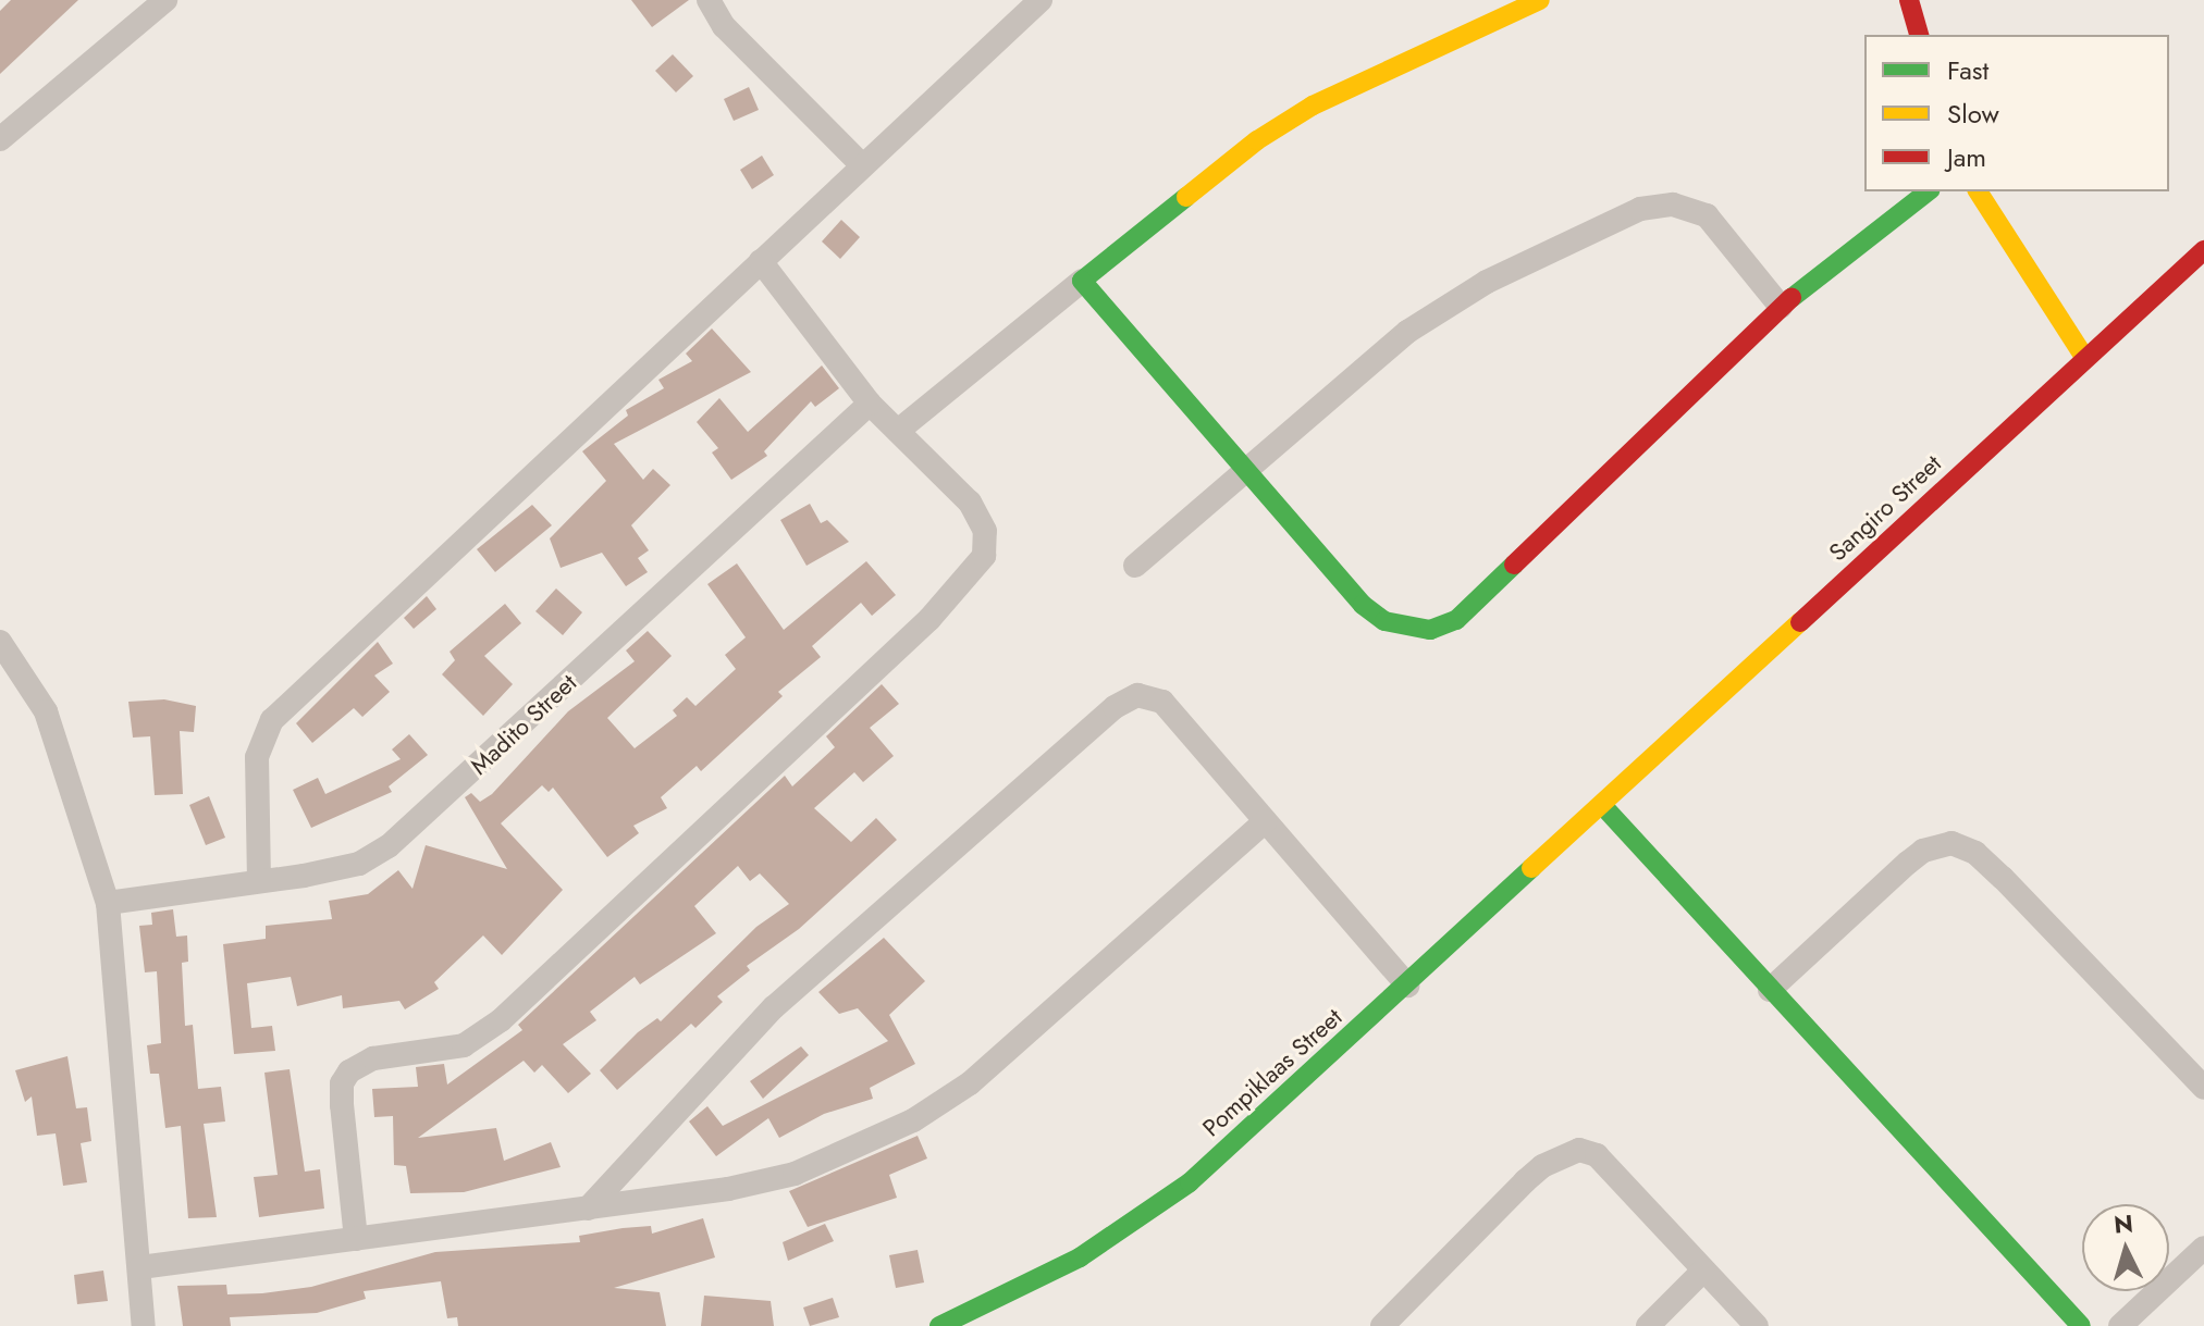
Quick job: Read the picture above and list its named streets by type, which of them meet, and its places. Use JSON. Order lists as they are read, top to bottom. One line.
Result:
{"streets":{"street":["Sangiro Street","Madito Street","Pompiklaas Street"]},"crossings":[["Sangiro Street","Pompiklaas Street"]],"legend":["Fast","Slow","Jam"],"north":"top"}
